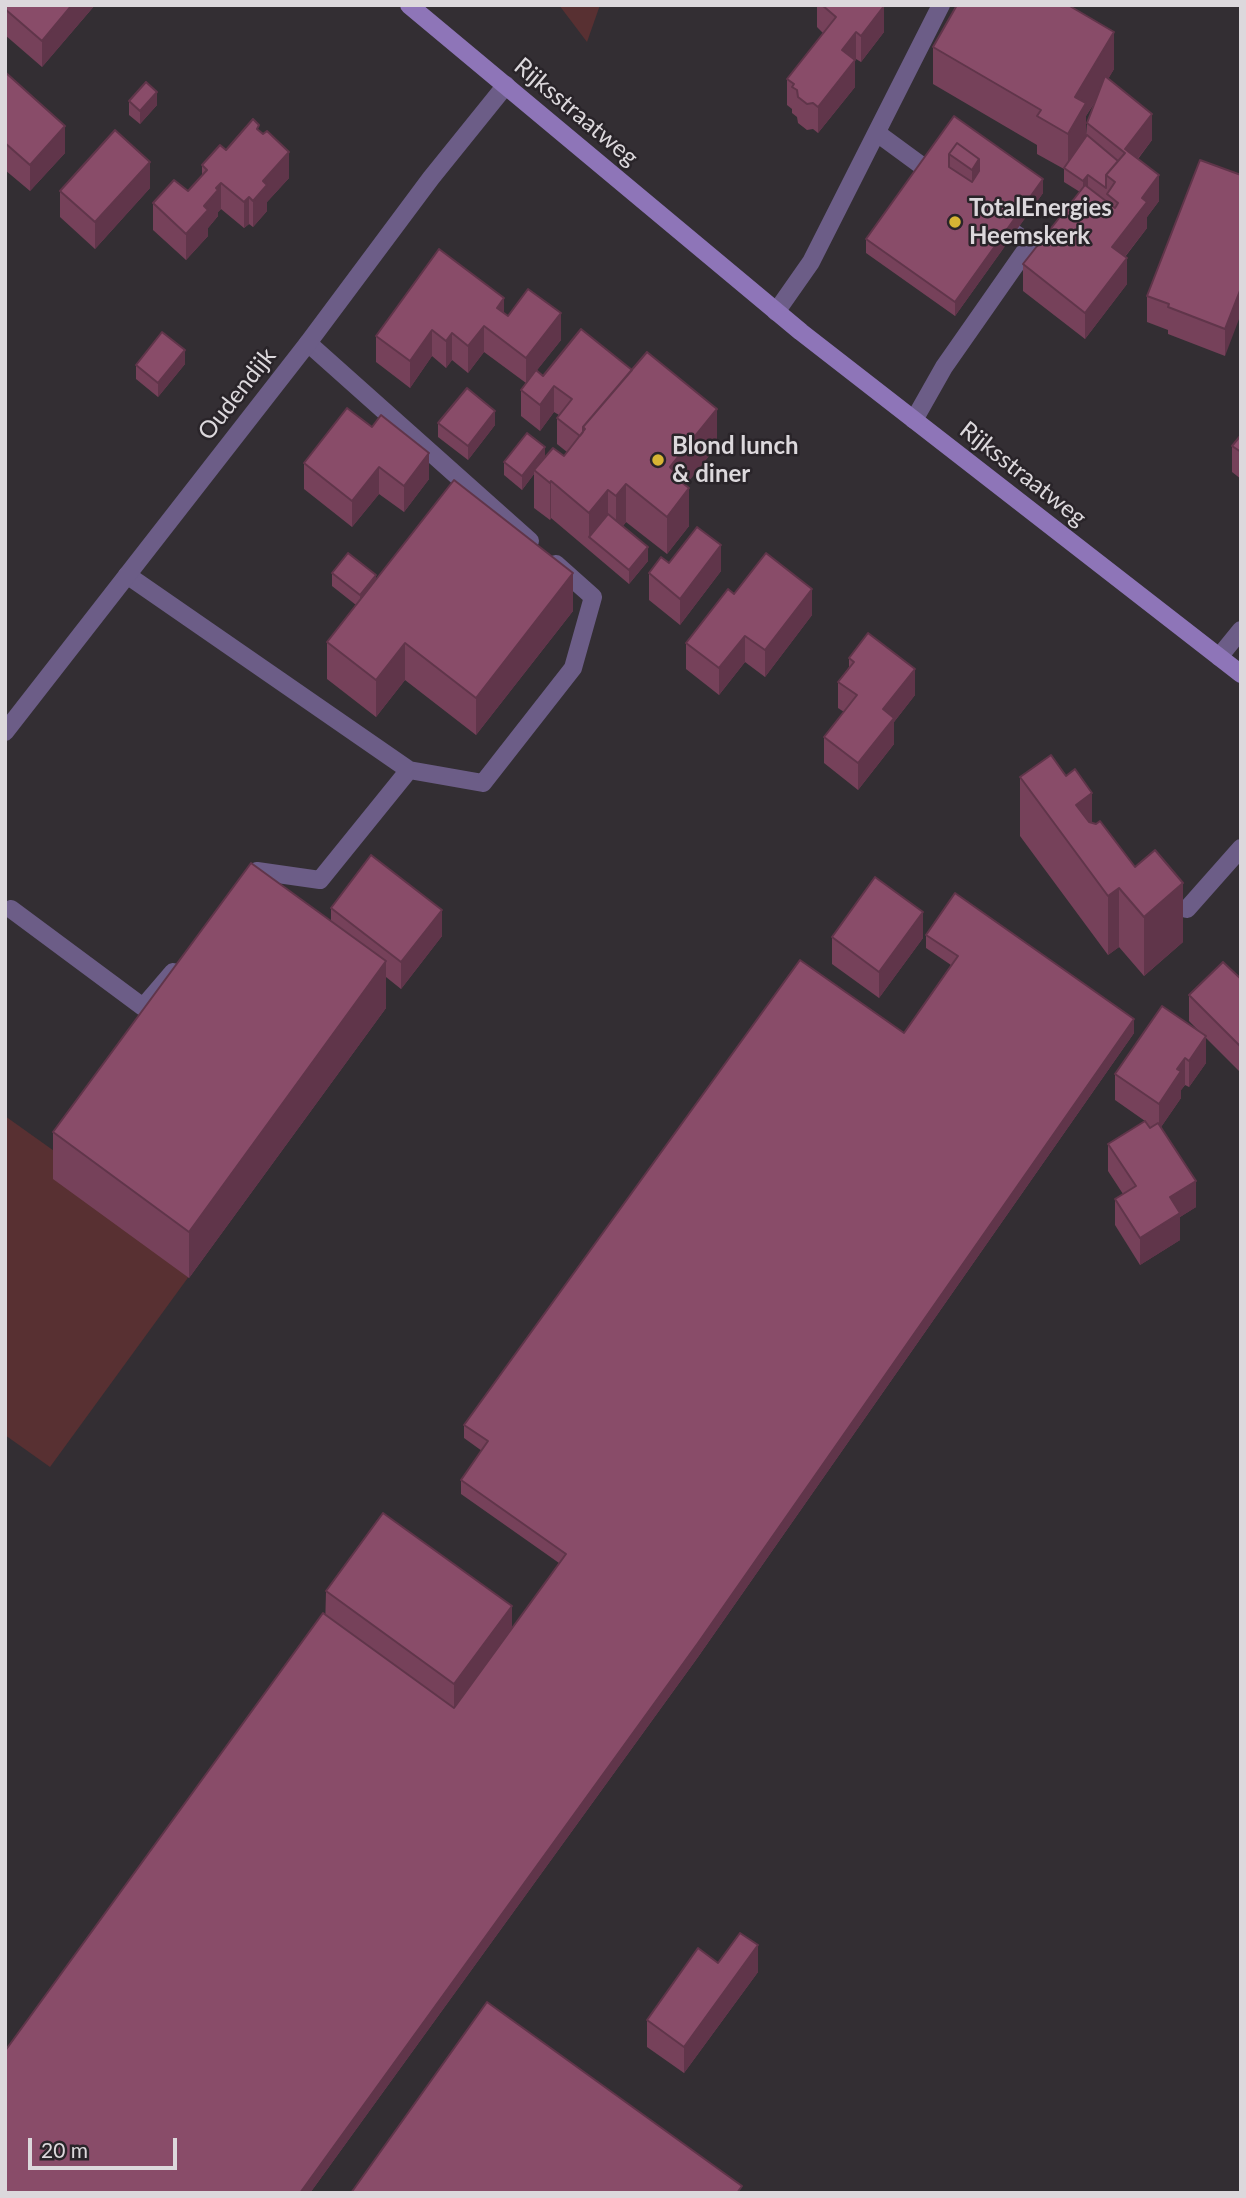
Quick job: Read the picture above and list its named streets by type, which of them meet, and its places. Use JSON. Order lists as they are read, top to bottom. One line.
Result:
{"streets":{"main road":["Rijksstraatweg"],"street":["Oudendijk"]},"crossings":[["Rijksstraatweg","Oudendijk"]],"places":["TotalEnergies Heemskerk","Blond lunch & diner"],"scale_bar":"20 m"}
